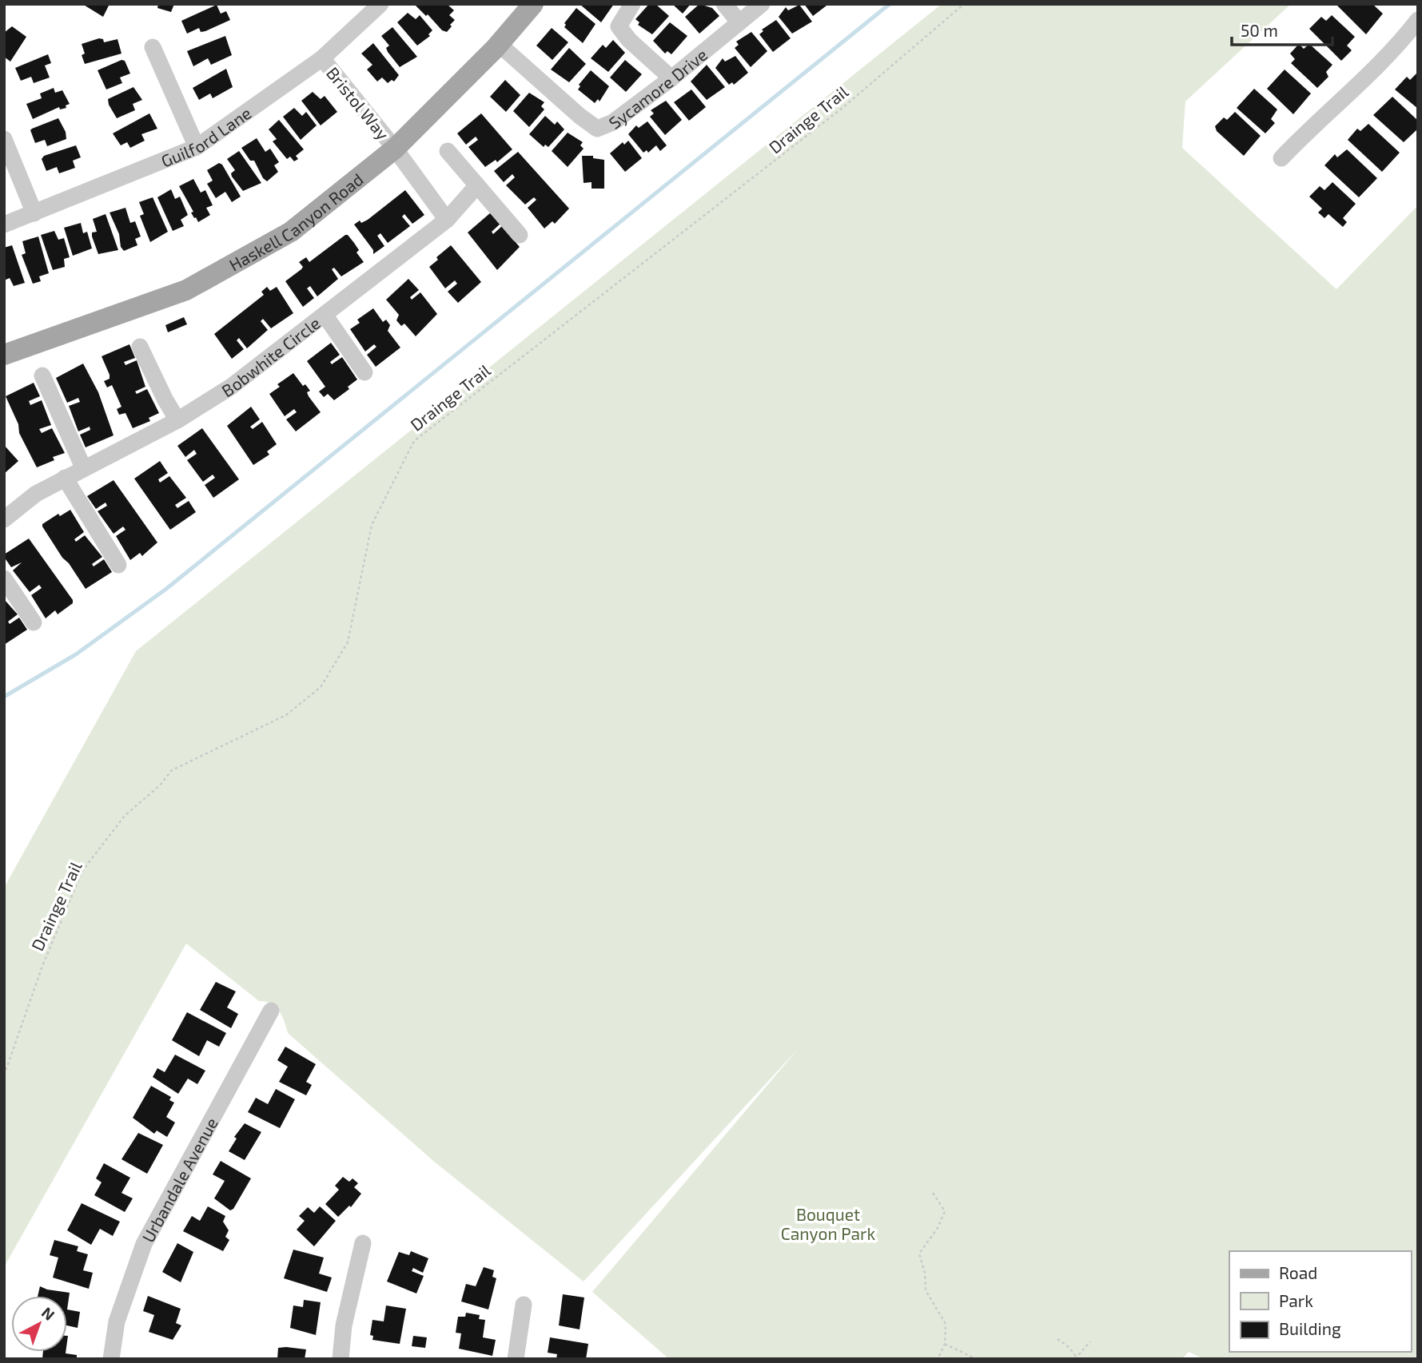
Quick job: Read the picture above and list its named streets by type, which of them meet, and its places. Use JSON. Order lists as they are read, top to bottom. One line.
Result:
{"streets":{"main road":["Haskell Canyon Road"],"street":["Sycamore Drive","Bristol Way","Guilford Lane","Bobwhite Circle","Urbandale Avenue"],"path":["Drainge Trail"]},"crossings":[["Sycamore Drive","Haskell Canyon Road"],["Bristol Way","Guilford Lane"],["Bristol Way","Haskell Canyon Road"]],"parks":["Bouquet Canyon Park"],"legend":["Road","Park","Building"],"scale_bar":"50 m","north":"top right"}
